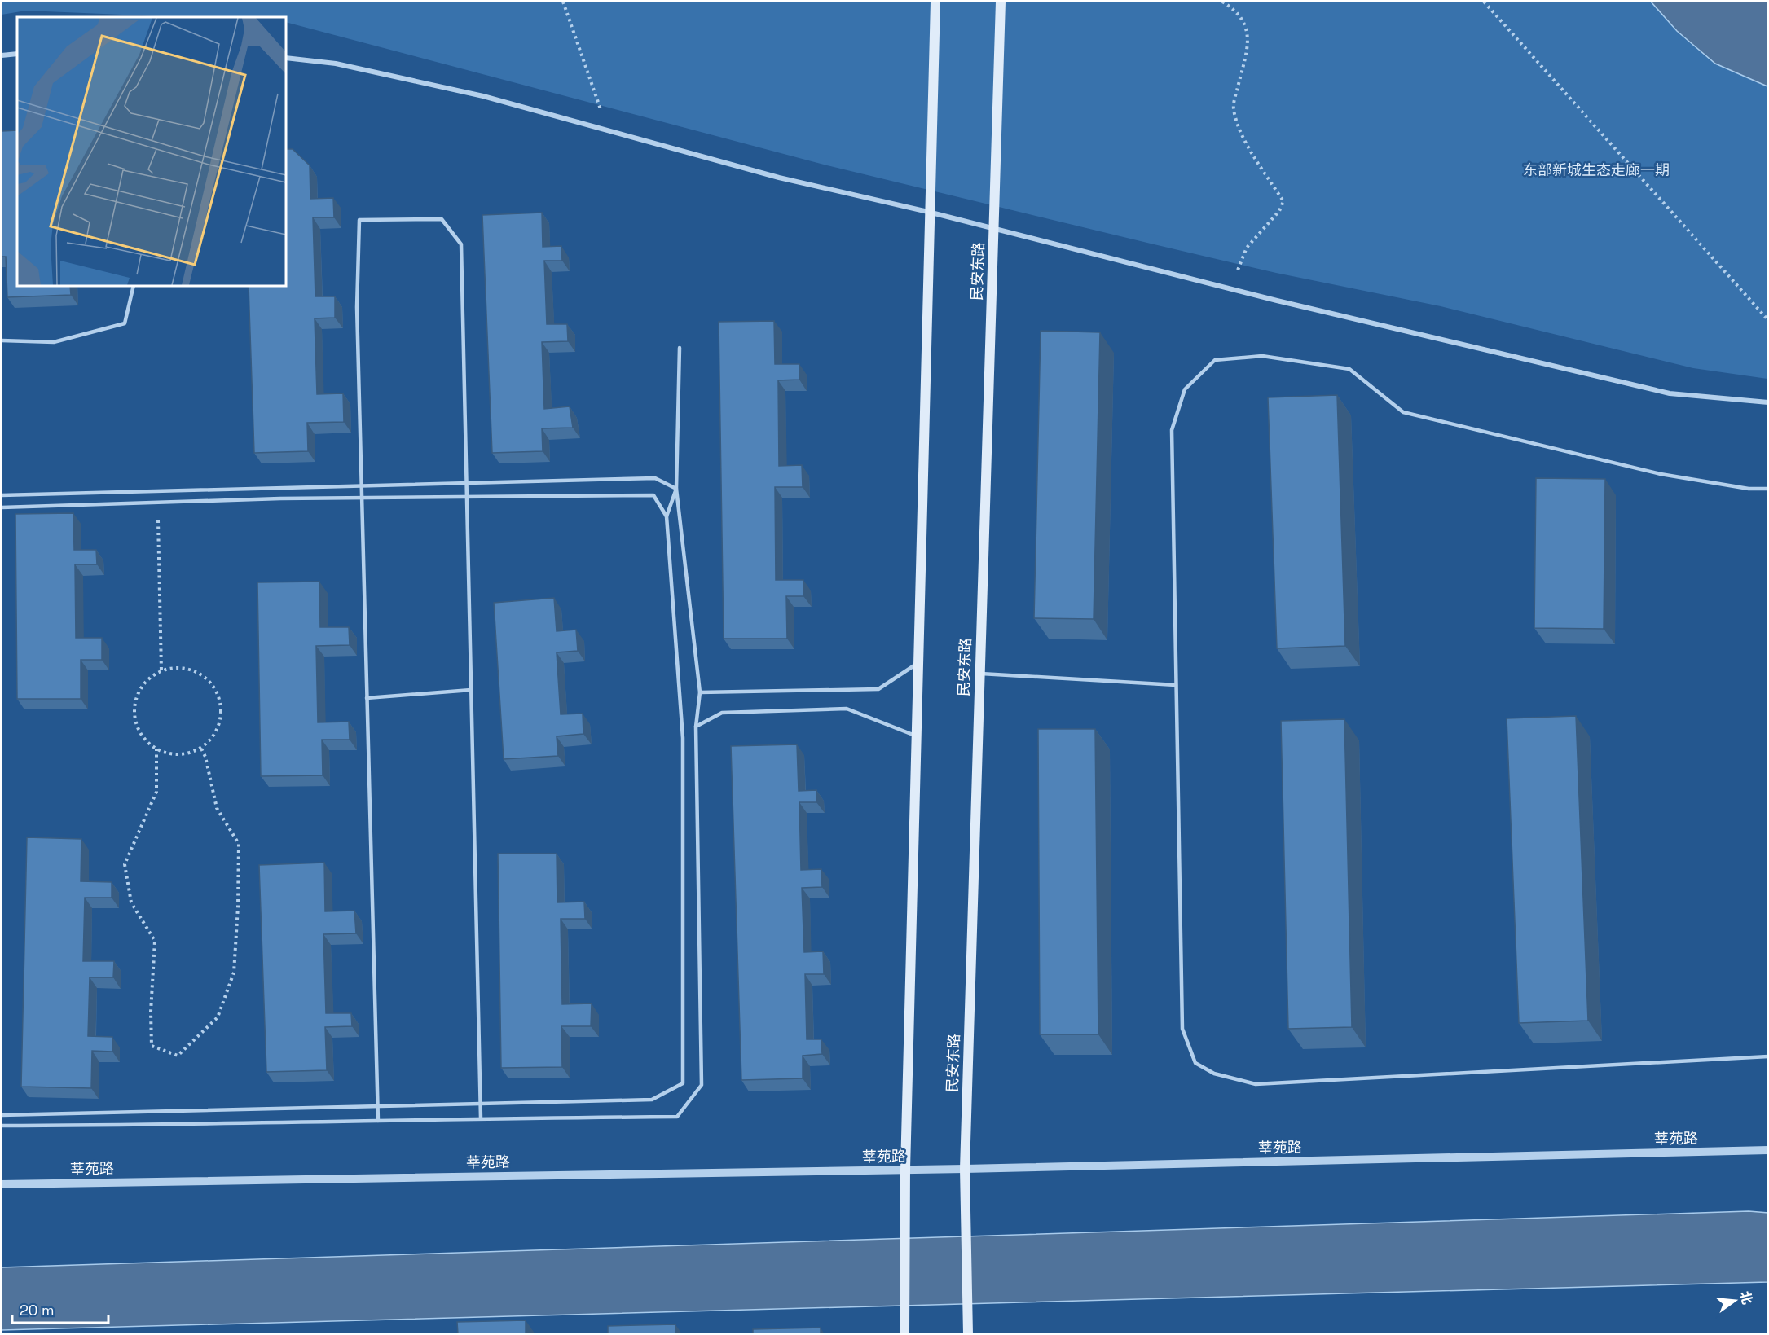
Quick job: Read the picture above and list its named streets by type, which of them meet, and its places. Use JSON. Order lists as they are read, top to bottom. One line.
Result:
{"streets":{"main road":["民安东路"],"street":["莘苑路"]},"crossings":[["民安东路","莘苑路"]],"parks":["东部新城生态走廊一期"],"scale_bar":"20 m","north":"right"}
